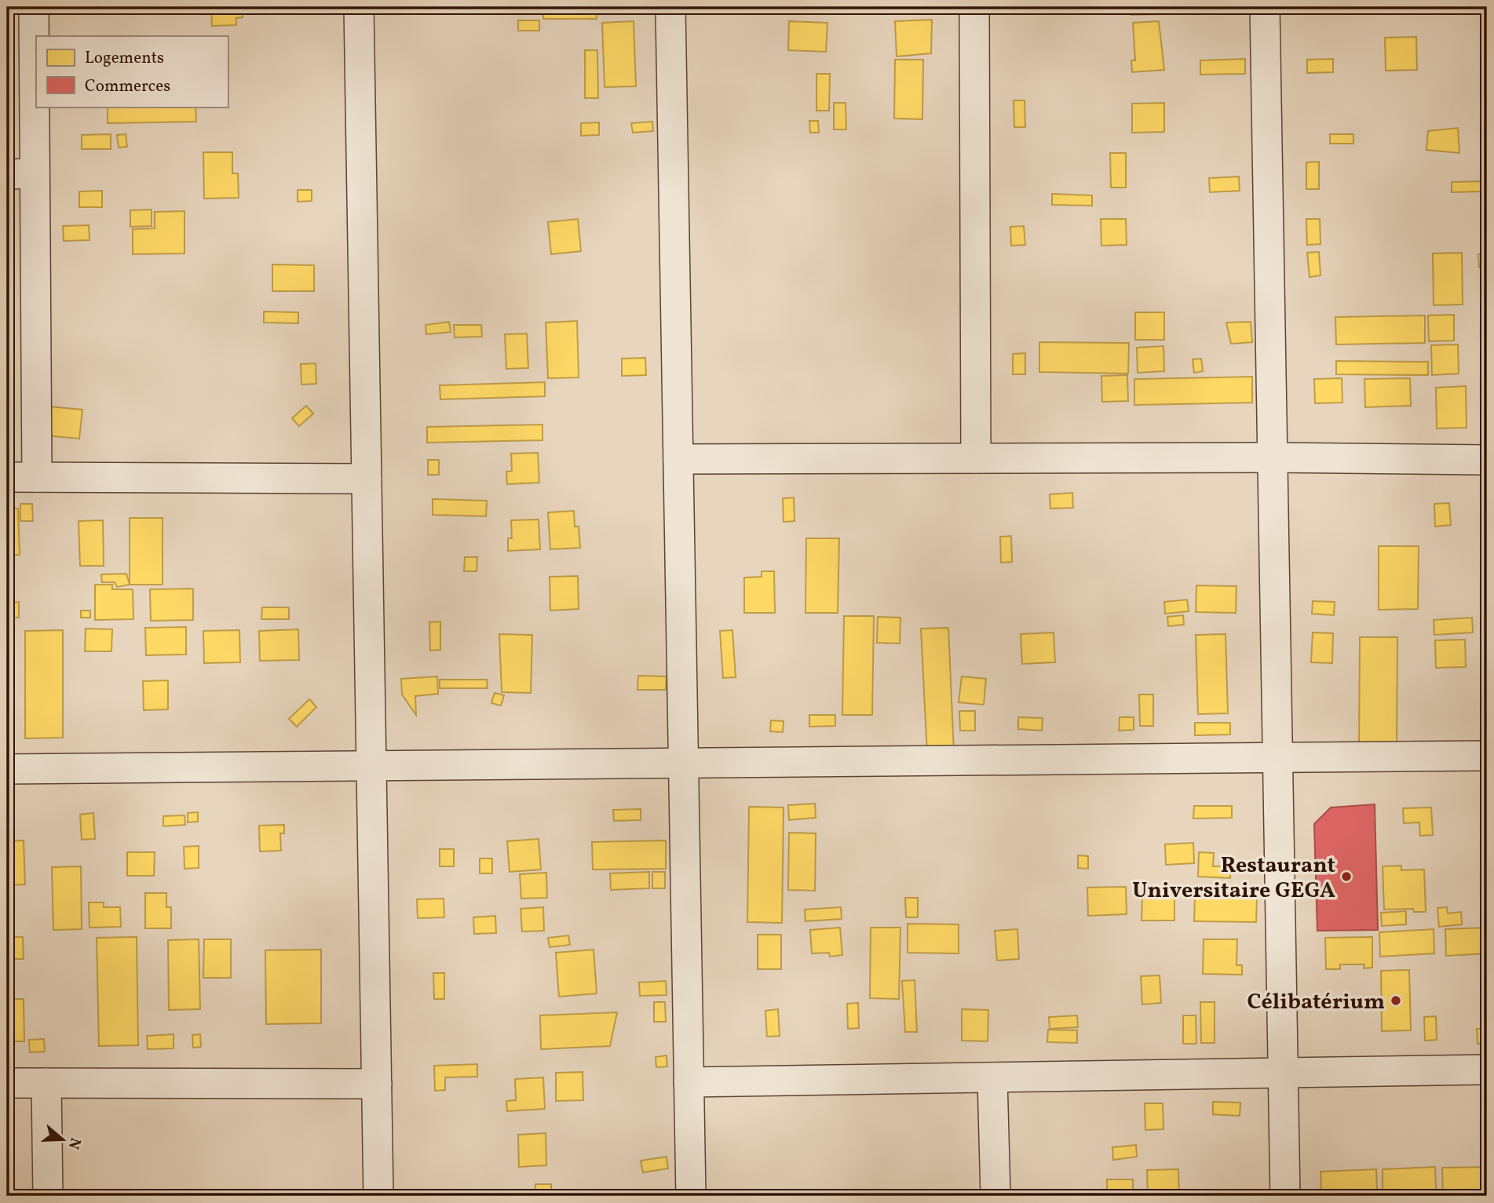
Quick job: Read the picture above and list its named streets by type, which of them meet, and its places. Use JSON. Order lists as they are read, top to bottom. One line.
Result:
{"places":["Restaurant Universitaire GEGA","Célibatérium"],"legend":["Logements","Commerces"],"north":"right"}
